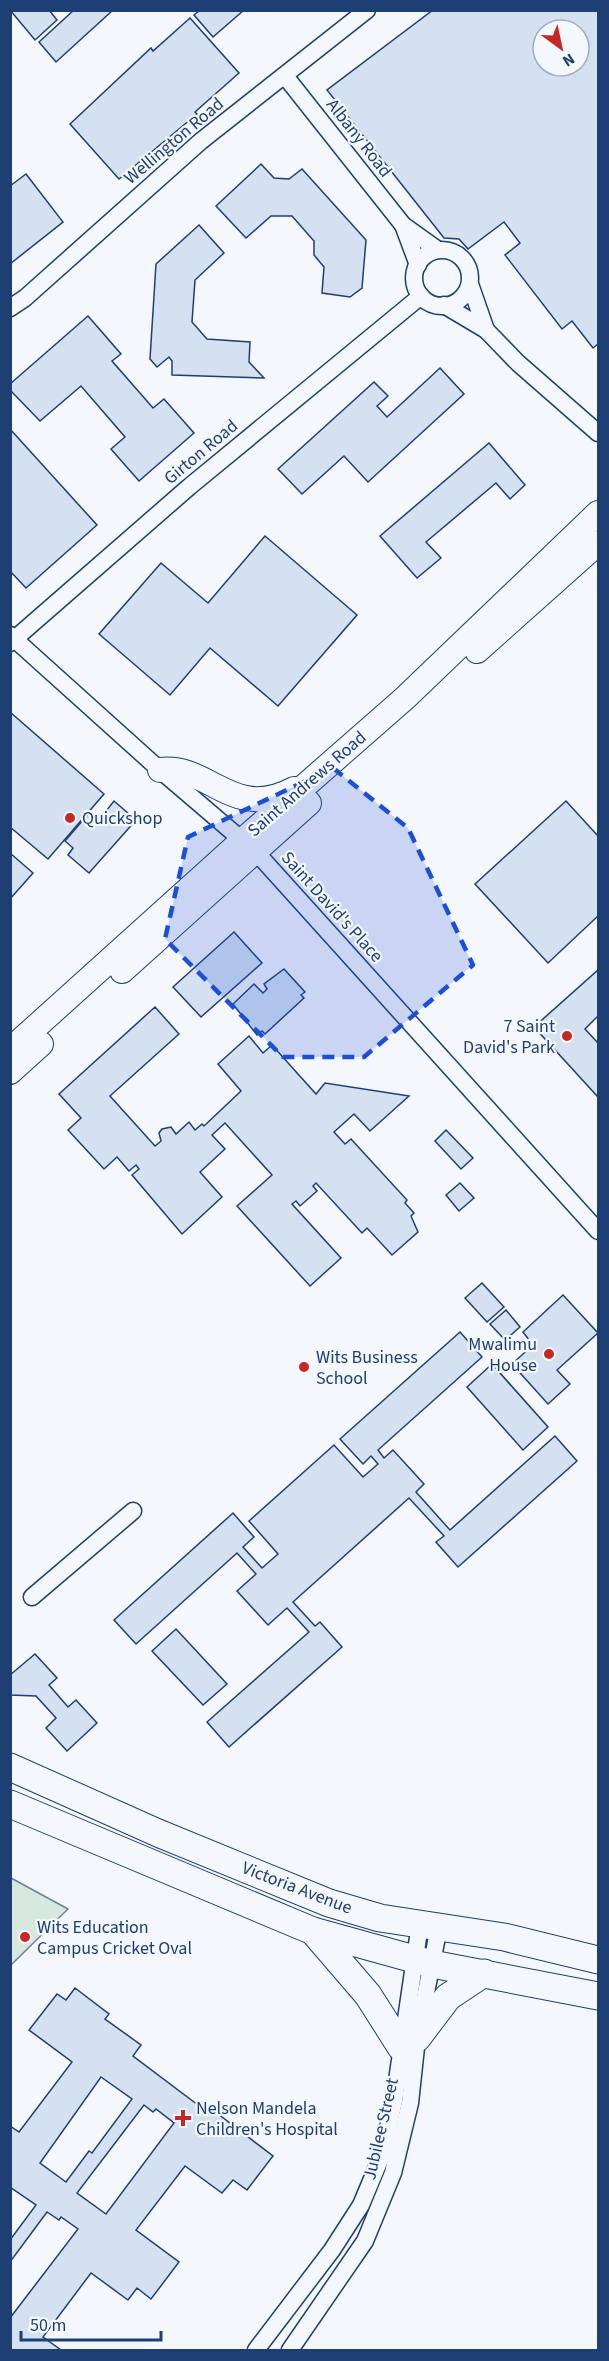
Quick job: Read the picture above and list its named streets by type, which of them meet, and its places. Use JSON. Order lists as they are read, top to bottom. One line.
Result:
{"streets":{"main road":["Saint Andrews Road","Victoria Avenue"],"street":["Albany Road","Wellington Road","Girton Road","Saint David's Place","Jubilee Street"]},"crossings":[["Albany Road","Wellington Road"],["Albany Road","Girton Road"],["Girton Road","Saint David's Place"],["Saint Andrews Road","Saint David's Place"],["Victoria Avenue","Jubilee Street"]],"places":{"other":["Quickshop","7 Saint David's Park","Mwalimu House","Wits Business School","Wits Education Campus Cricket Oval"],"health":["Nelson Mandela Children's Hospital"]},"scale_bar":"50 m","north":"bottom right"}
